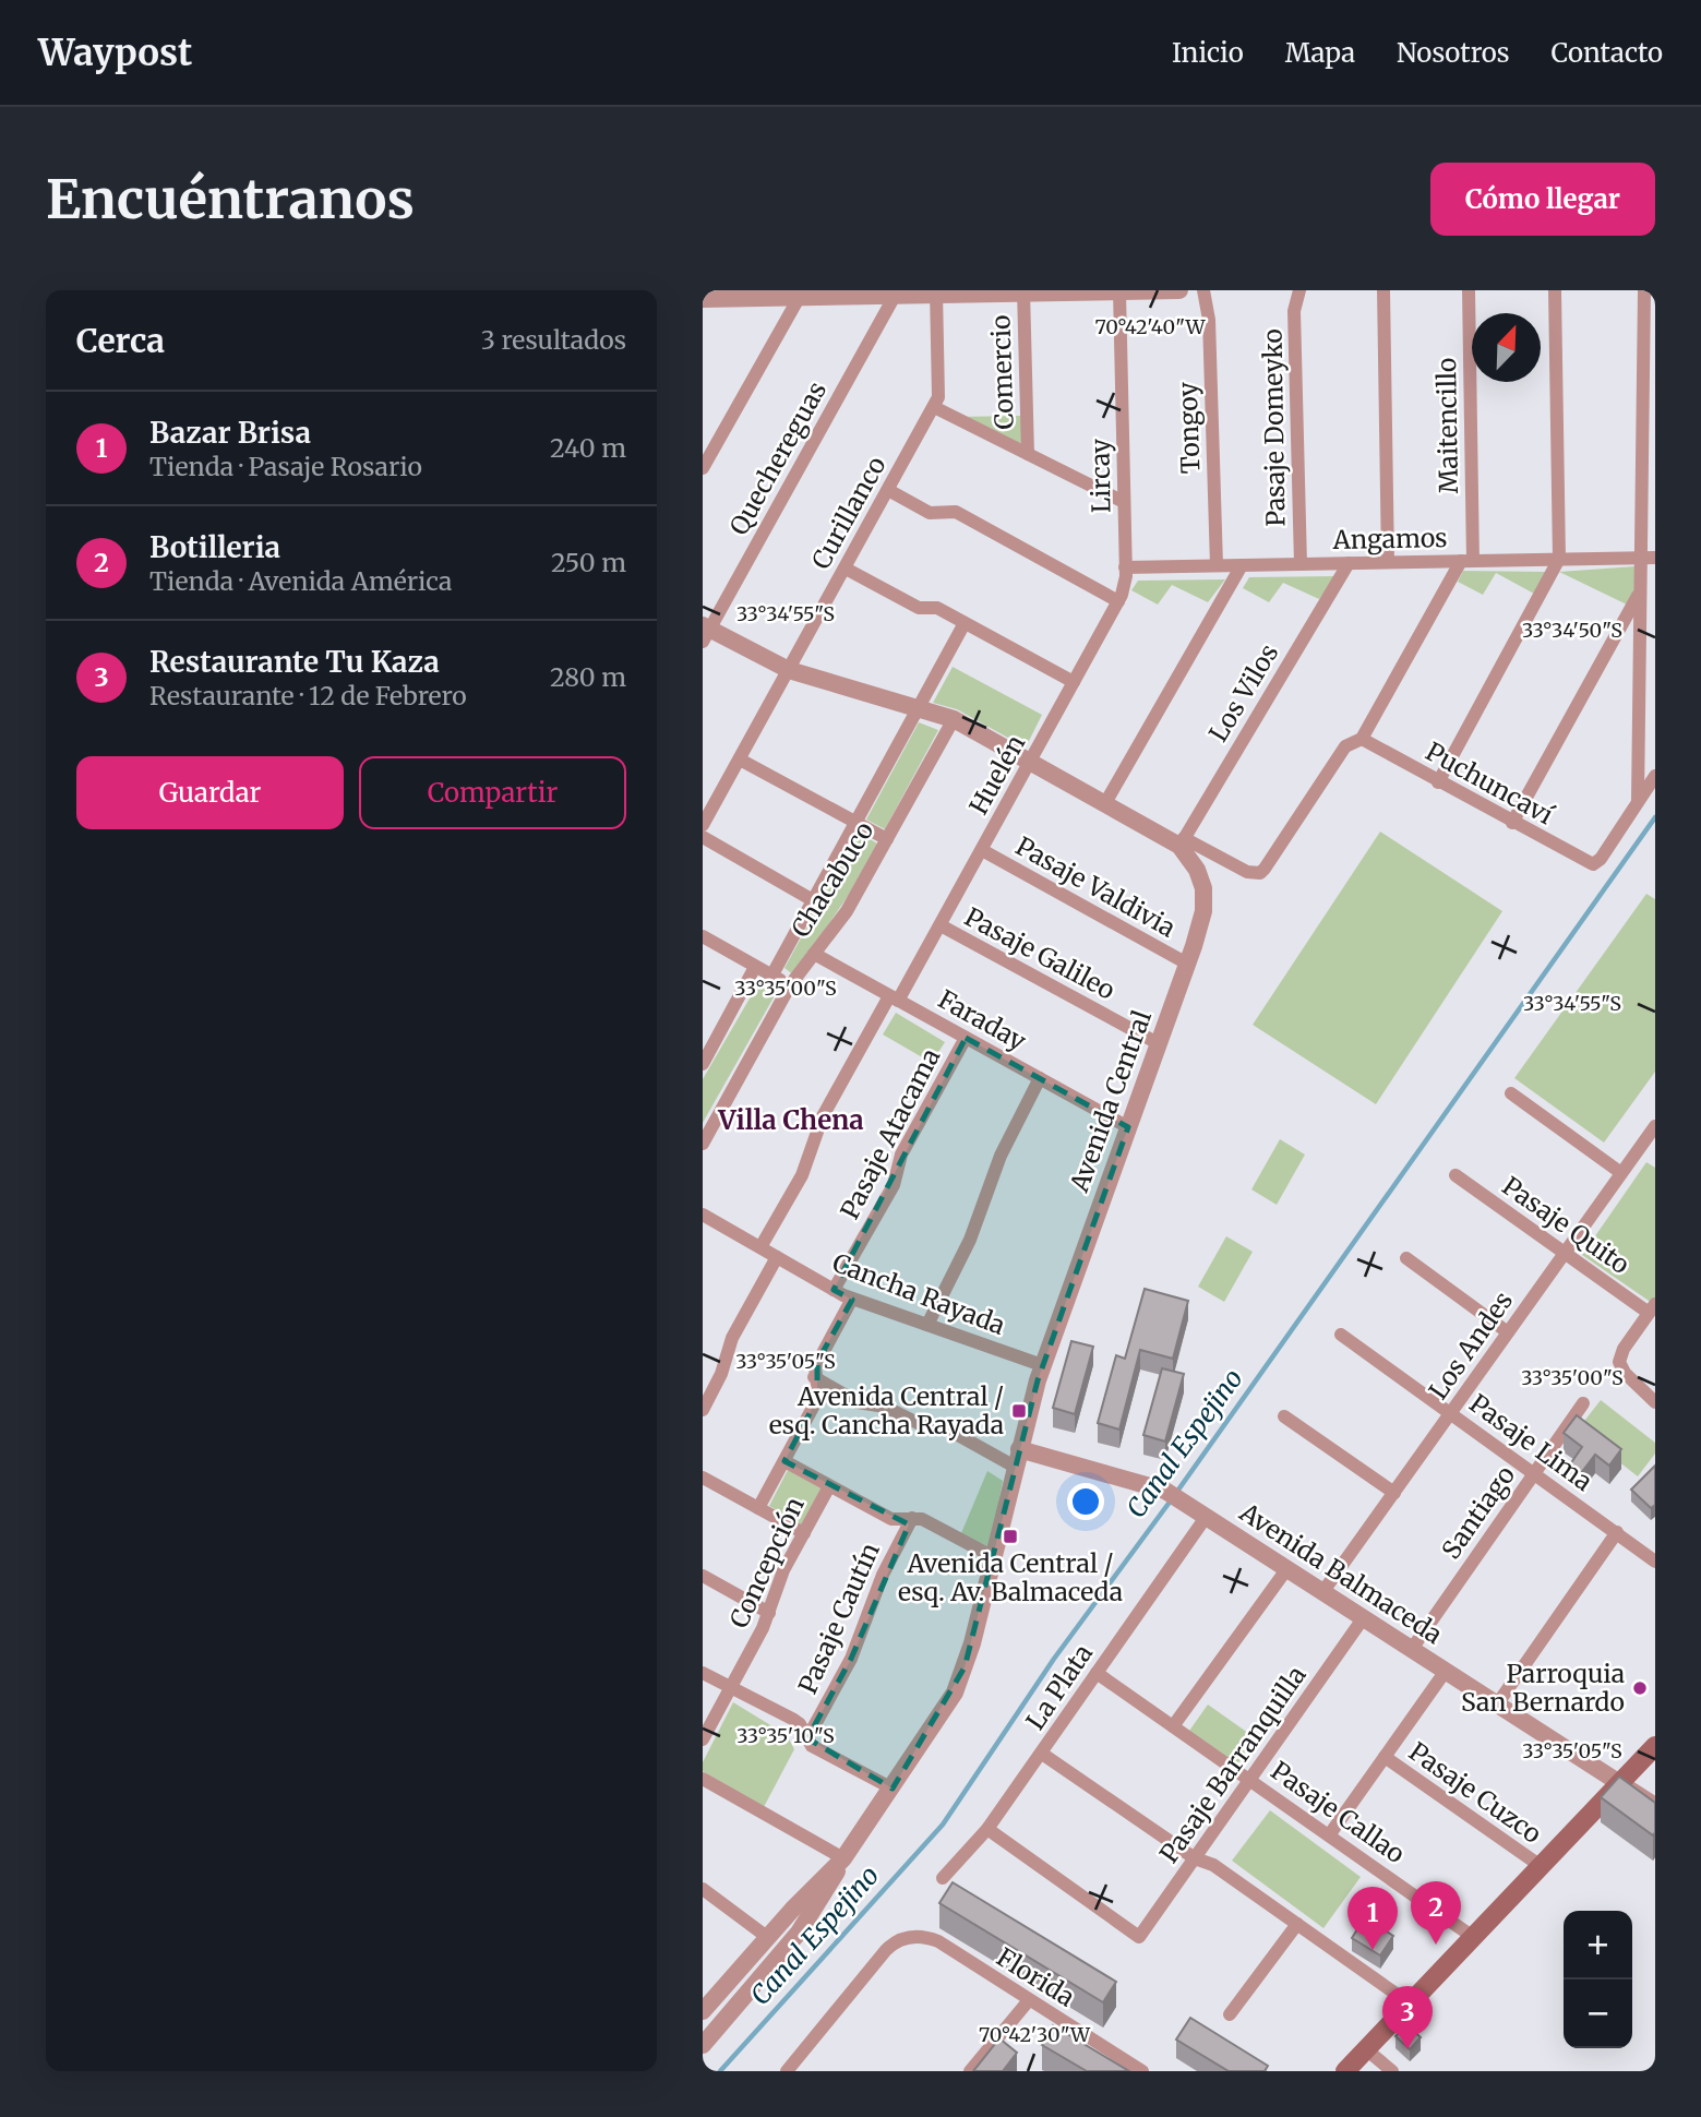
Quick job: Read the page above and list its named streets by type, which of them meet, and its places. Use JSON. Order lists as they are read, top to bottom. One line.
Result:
{"streets":{"street":["Comercio","Maitencillo","Tongoy","Pasaje Domeyko","Quechereguas","Lircay","Curillanco","Angamos","Los Vilos","Huelén","Puchuncaví","Chacabuco","Pasaje Valdivia","Pasaje Galileo","Faraday","Avenida Central","Pasaje Atacama","Pasaje Quito","Cancha Rayada","Los Andes","Pasaje Lima","Santiago","Concepción","Avenida Balmaceda","Pasaje Cautín","La Plata","Pasaje Barranquilla","Pasaje Cuzco","Pasaje Callao","Florida"]},"crossings":[["Maitencillo","Angamos"],["Tongoy","Angamos"],["Pasaje Domeyko","Angamos"],["Quechereguas","Avenida Central"],["Lircay","Angamos"],["Lircay","Huelén"],["Curillanco","Avenida Central"],["Angamos","Los Vilos"],["Angamos","Huelén"],["Los Vilos","Avenida Central"],["Huelén","Pasaje Valdivia"],["Huelén","Pasaje Galileo"],["Huelén","Faraday"],["Huelén","Avenida Central"],["Huelén","Cancha Rayada"],["Chacabuco","Faraday"],["Chacabuco","Avenida Central"],["Pasaje Valdivia","Avenida Central"],["Pasaje Galileo","Avenida Central"],["Faraday","Avenida Central"],["Faraday","Pasaje Atacama"],["Avenida Central","Cancha Rayada"],["Avenida Central","Avenida Balmaceda"],["Pasaje Atacama","Cancha Rayada"],["Pasaje Quito","Los Andes"],["Los Andes","Pasaje Lima"],["Los Andes","Avenida Balmaceda"],["Pasaje Lima","Santiago"],["Santiago","Avenida Balmaceda"],["Avenida Balmaceda","La Plata"],["Avenida Balmaceda","Pasaje Barranquilla"],["La Plata","Pasaje Barranquilla"],["La Plata","Pasaje Callao"],["Pasaje Barranquilla","Pasaje Callao"]],"districts":["Villa Chena"],"water":["Canal Espejino"],"places":{"transit":["Avenida Central / esq. Cancha Rayada","Avenida Central / esq. Av. Balmaceda"],"other":["Parroquia San Bernardo"]},"north":"top right","page":{"header":"Waypost","nav":["Inicio","Mapa","Nosotros","Contacto"],"buttons":["Cómo llegar",["Guardar","Compartir"]],"title":"Encuéntranos","heading":["Cerca","3 resultados"],"list":[{"mark":"1","name":"Bazar Brisa","note":"Tienda · Pasaje Rosario","value":"240 m"},{"mark":"2","name":"Botilleria","note":"Tienda · Avenida América","value":"250 m"},{"mark":"3","name":"Restaurante Tu Kaza","note":"Restaurante · 12 de Febrero","value":"280 m"}],"pins":["2","1","3"],"map_buttons":["+","−"]},"coordinates":["70°42'40\"W","33°34'55\"S","33°34'50\"S","33°35'00\"S","33°35'05\"S","33°35'10\"S","70°42'30\"W"]}
